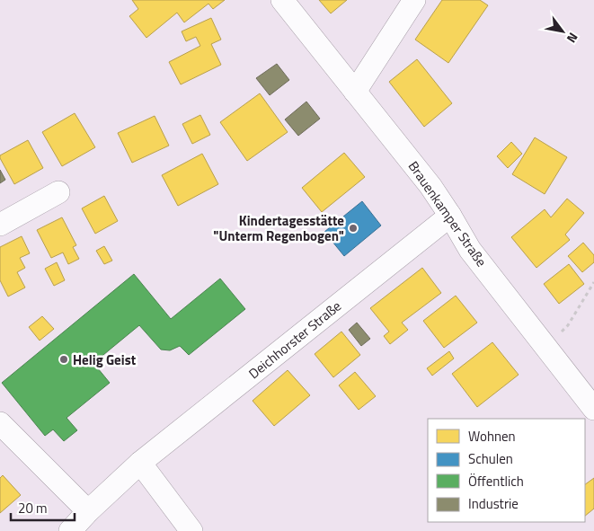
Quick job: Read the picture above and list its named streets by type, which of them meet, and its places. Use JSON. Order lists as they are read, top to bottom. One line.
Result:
{"streets":{"street":["Brauenkamper Straße","Deichhorster Straße"]},"crossings":[["Brauenkamper Straße","Deichhorster Straße"]],"places":["Kindertagesstätte \"Unterm Regenbogen\"","Helig Geist"],"legend":["Wohnen","Schulen","Öffentlich","Industrie"],"scale_bar":"20 m","north":"bottom right"}
